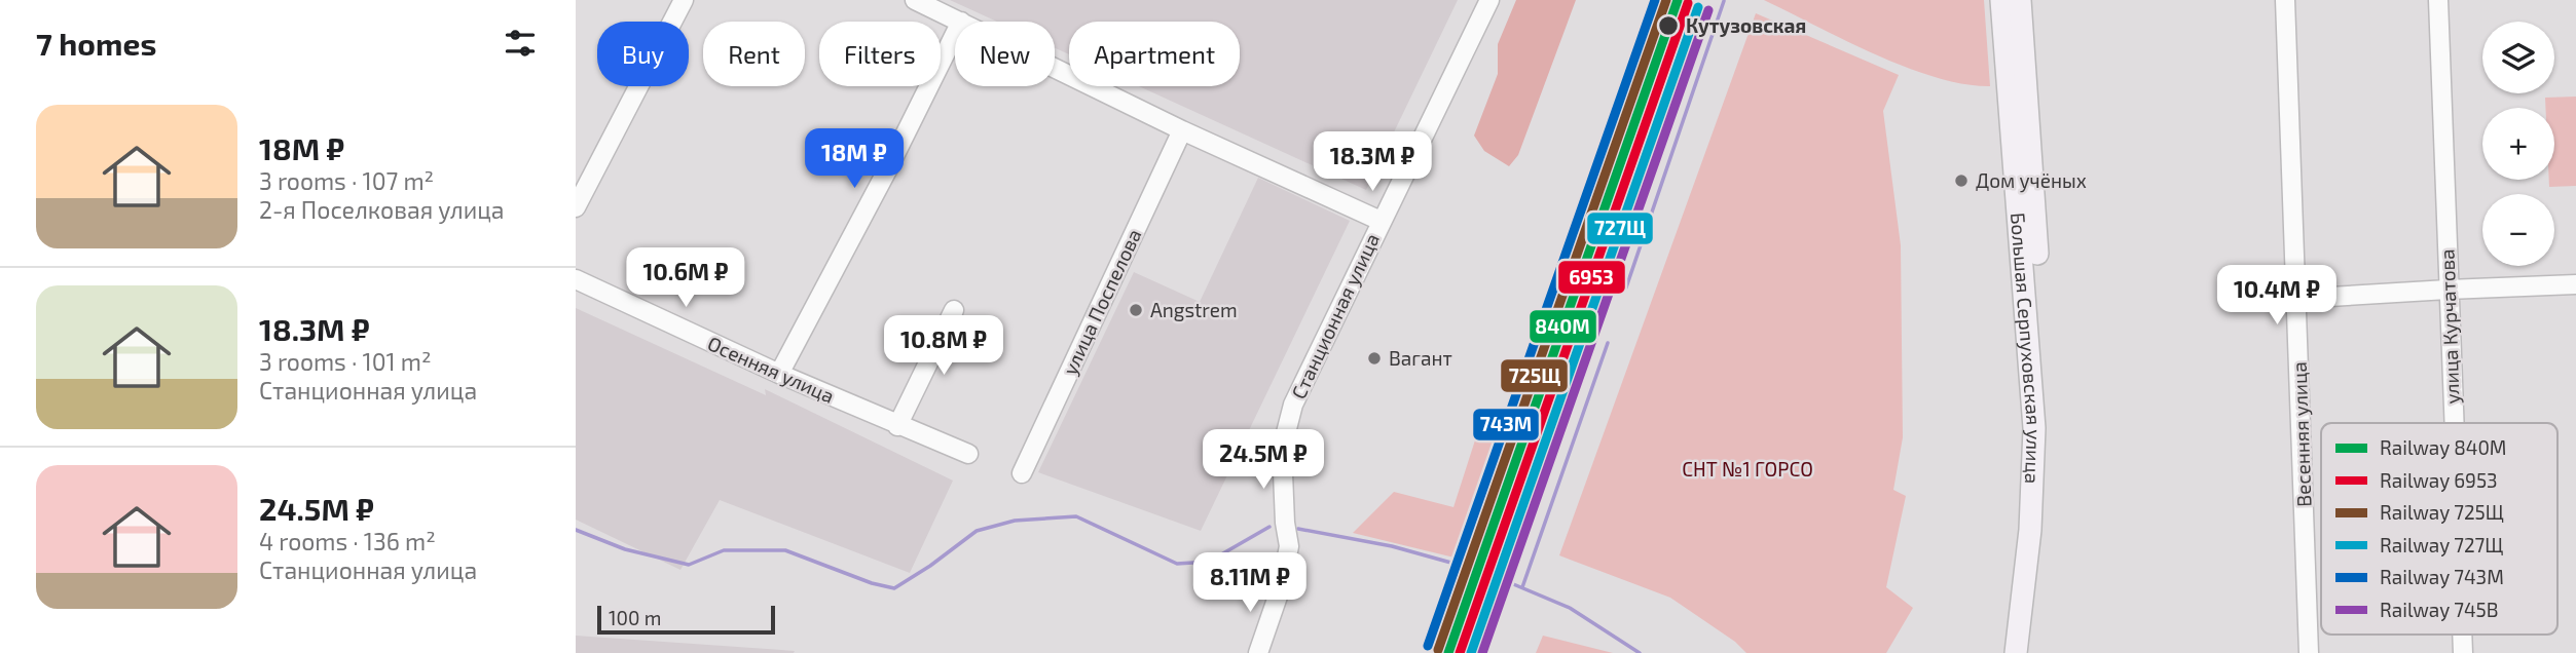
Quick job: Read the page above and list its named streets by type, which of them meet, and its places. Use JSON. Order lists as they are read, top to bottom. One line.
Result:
{"streets":{"main road":["Большая Серпуховская улица"],"street":["улица Поспелова","Станционная улица","улица Курчатова","Осенняя улица","Весенняя улица"]},"parks":["СНТ №1 ГОРСО"],"places":["Кутузовская","Дом учёных","Angstrem","Вагант"],"lines":["rail line 840М","rail line 725Щ","rail line 743М","rail line 6953","rail line 727Щ","rail line 745В"],"legend":["Railway 840М","Railway 6953","Railway 725Щ","Railway 727Щ","Railway 743М","Railway 745В"],"scale_bar":"100 m","page":{"heading":"7 homes","map_buttons":["+","−"],"chip":["Buy","Rent","Filters","New","Apartment"],"list":[{"name":"18M ₽","note":"3 rooms · 107 m² · 2-я Поселковая улица"},{"name":"18.3M ₽","note":"3 rooms · 101 m² · Станционная улица"},{"name":"24.5M ₽","note":"4 rooms · 136 m² · Станционная улица"}],"price":["18M ₽","18.3M ₽","10.6M ₽","10.4M ₽","10.8M ₽","24.5M ₽","8.11M ₽"],"scale":"100 m"}}
